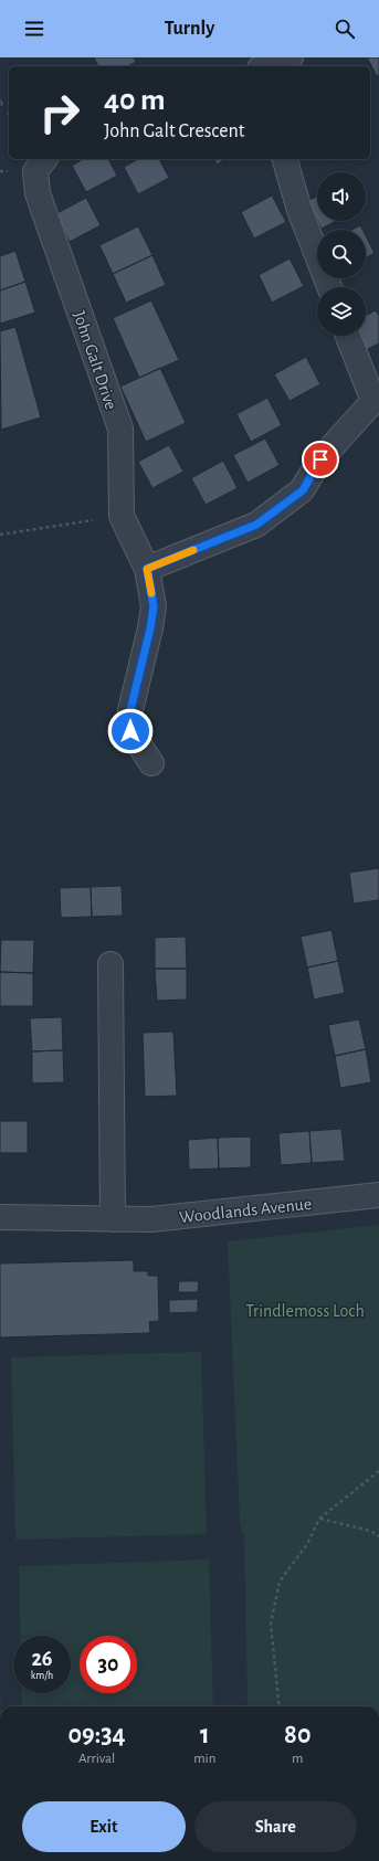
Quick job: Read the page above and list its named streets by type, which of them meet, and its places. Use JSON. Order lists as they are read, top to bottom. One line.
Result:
{"streets":{"street":["John Galt Drive","Woodlands Avenue"]},"parks":["Trindlemoss Loch"],"page":{"header":"Turnly","turn":["40 m","John Galt Crescent"],"speed":"26 km/h","limit":"30","eta":["09:34","Arrival","1","min","80","m"],"buttons":["Exit","Share"]}}
